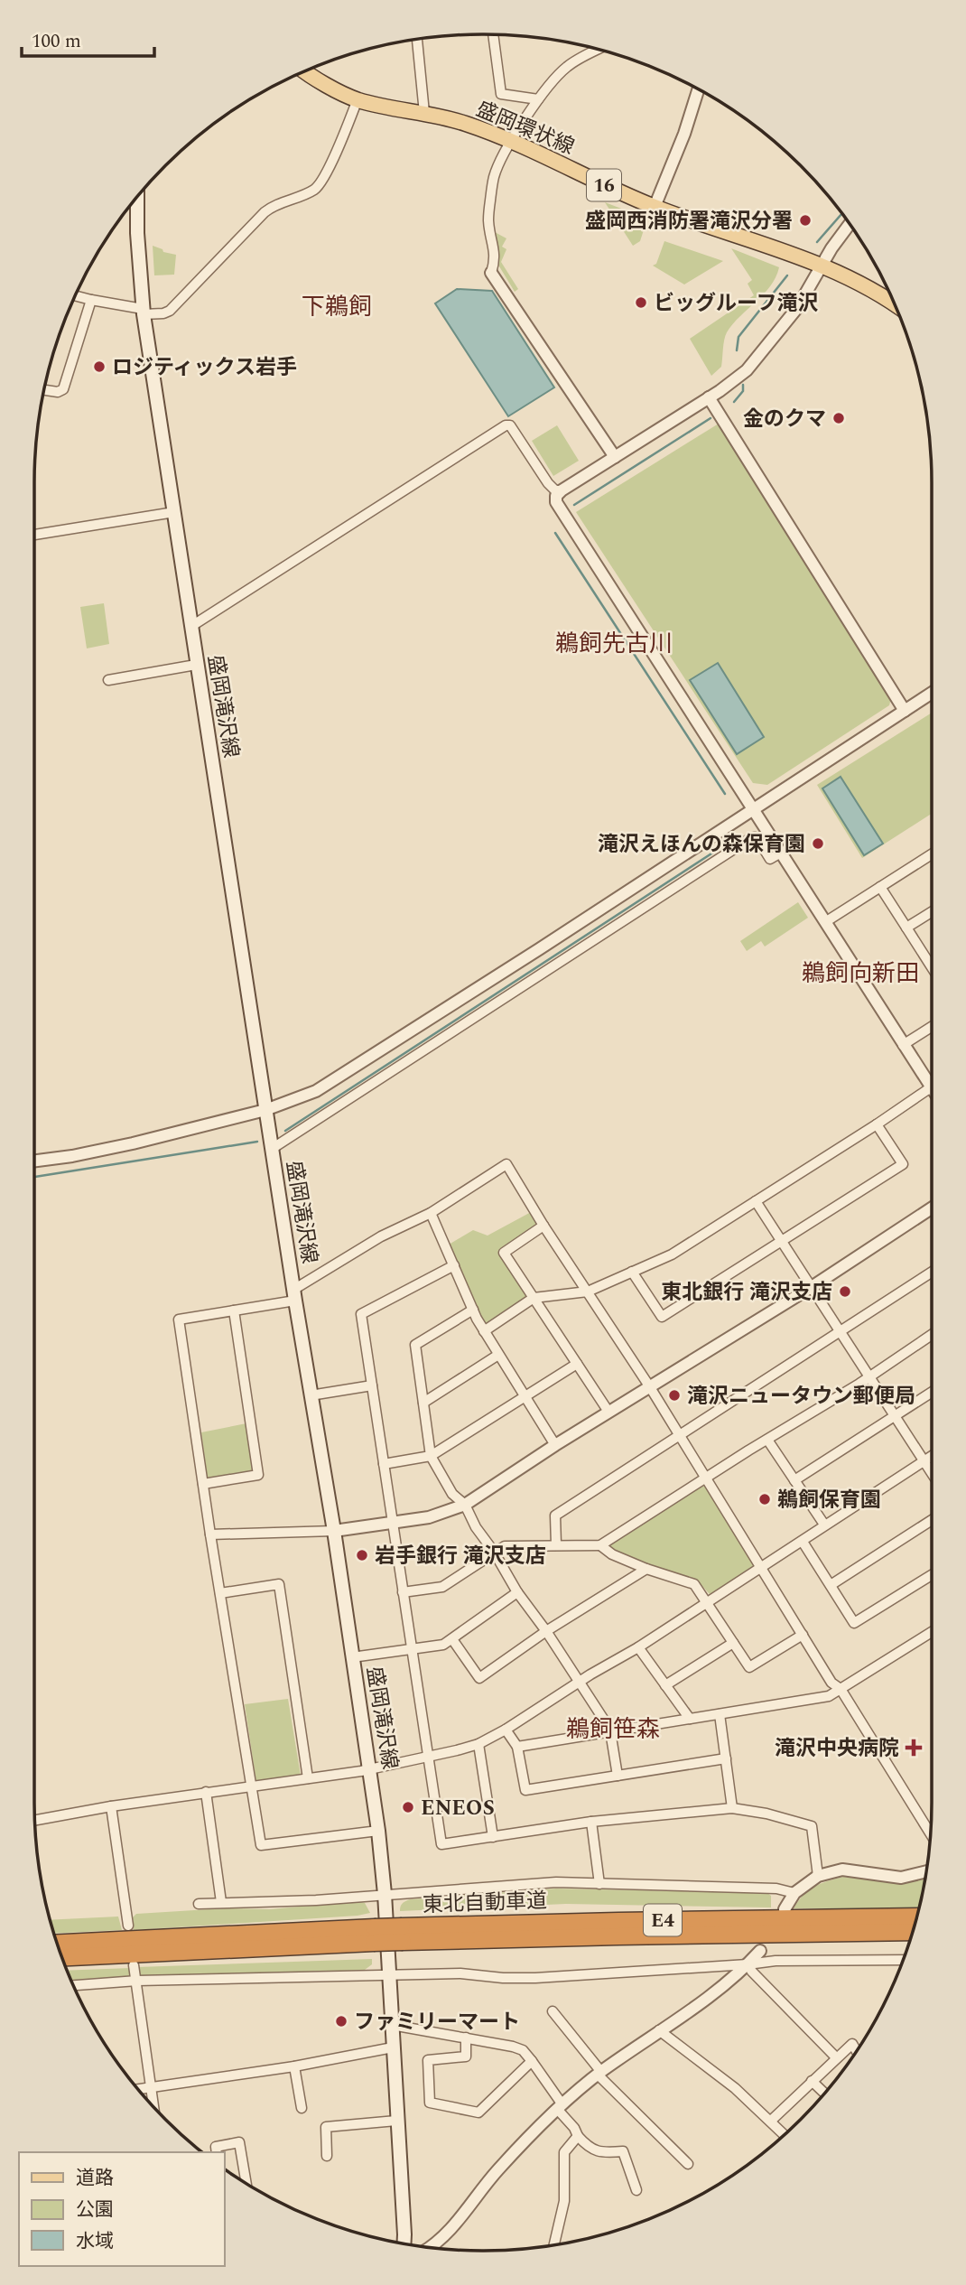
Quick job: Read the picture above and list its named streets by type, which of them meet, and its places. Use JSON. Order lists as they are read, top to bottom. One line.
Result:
{"streets":{"highway":["東北自動車道","E4"],"main road":["盛岡環状線","16","盛岡滝沢線"]},"districts":["下鵜飼","鵜飼先古川","鵜飼向新田","鵜飼笹森"],"places":{"other":["盛岡西消防署滝沢分署","ビッグルーフ滝沢","ロジティックス岩手","金のクマ","滝沢えほんの森保育園","東北銀行 滝沢支店","滝沢ニュータウン郵便局","鵜飼保育園","岩手銀行 滝沢支店","ENEOS","ファミリーマート"],"health":["滝沢中央病院"]},"legend":["道路","公園","水域"],"scale_bar":"100 m"}
